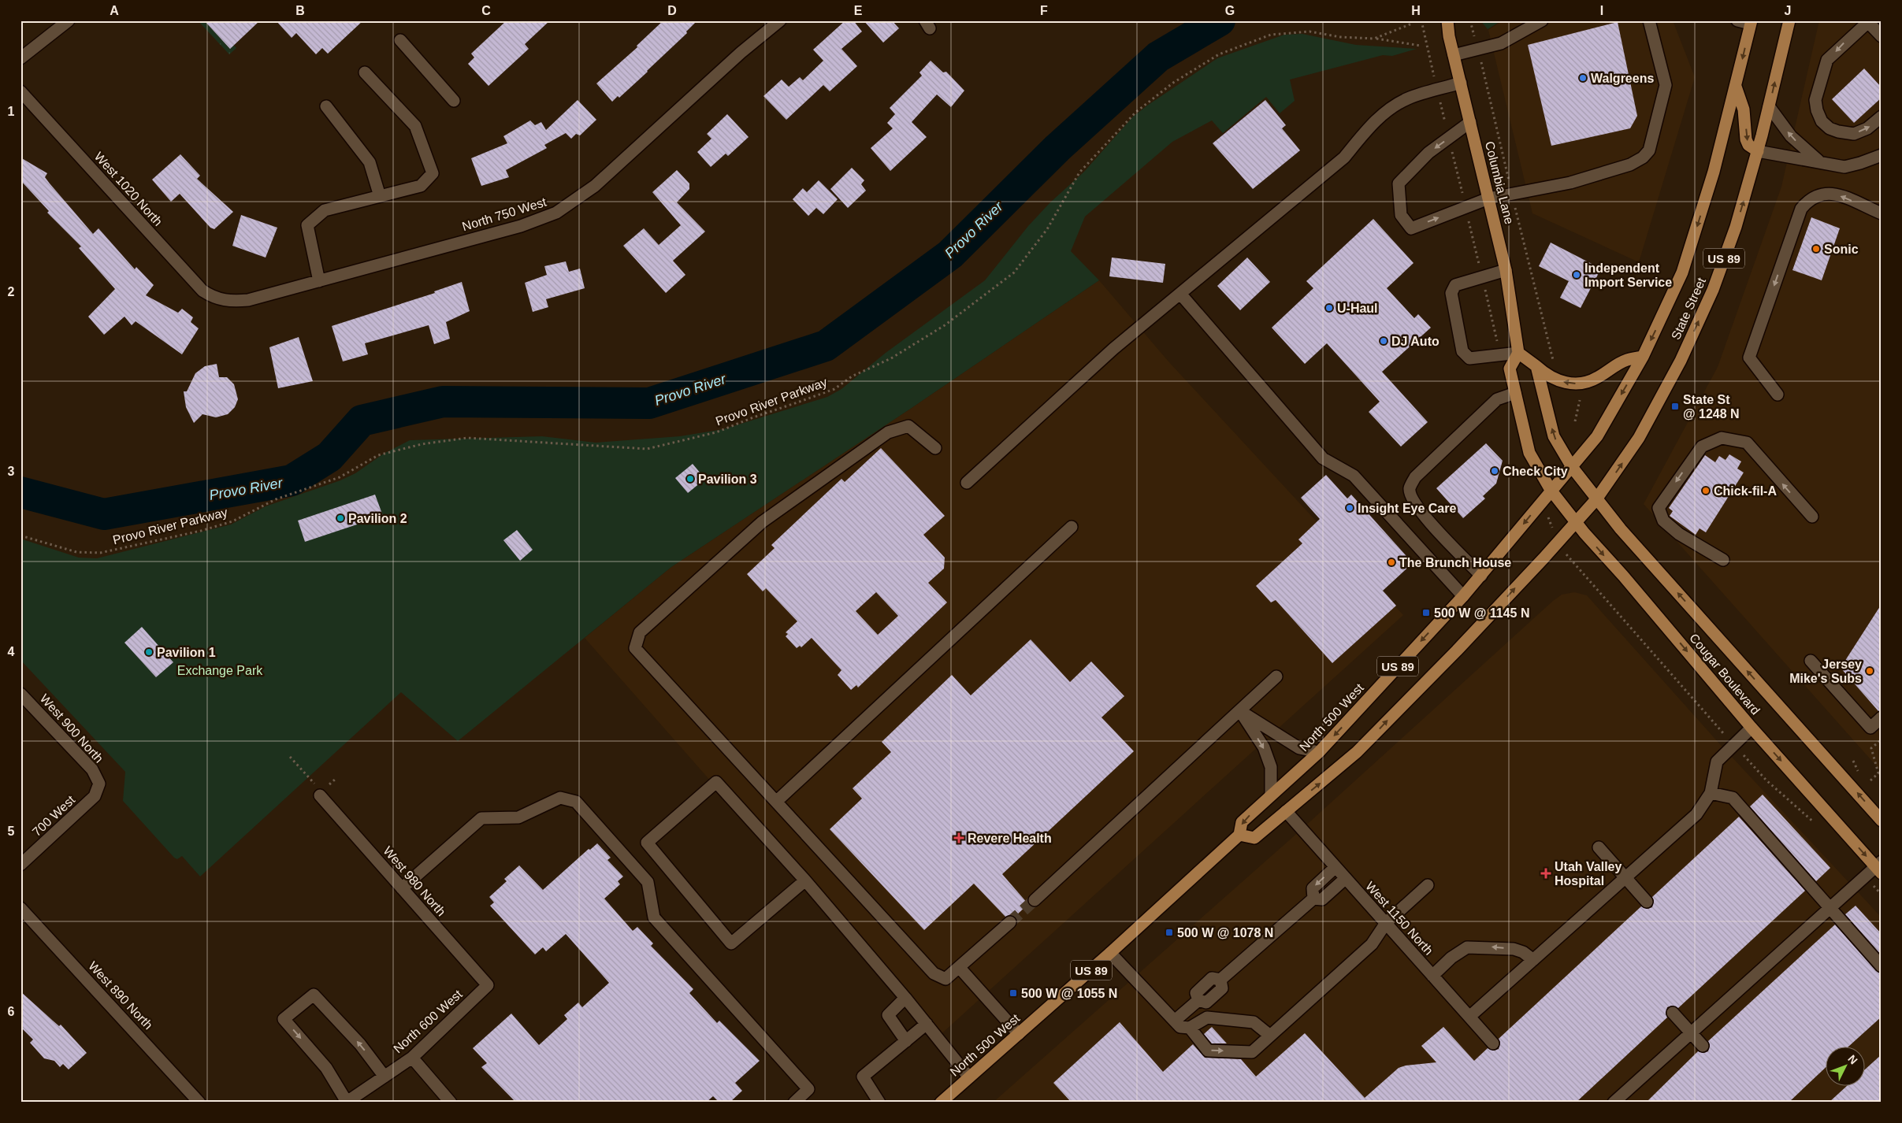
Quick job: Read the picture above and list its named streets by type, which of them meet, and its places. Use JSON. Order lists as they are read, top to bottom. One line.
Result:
{"streets":{"main road":["Columbia Lane","US 89","State Street","Cougar Boulevard","North 500 West"],"street":["West 1020 North","North 750 West","West 900 North","700 West","West 980 North","West 1150 North","West 890 North","North 600 West"],"path":["Provo River Parkway"]},"crossings":[["West 1020 North","North 750 West"],["US 89","State Street"],["US 89","Cougar Boulevard"],["US 89","North 500 West"],["US 89","West 1150 North"],["State Street","Cougar Boulevard"],["Cougar Boulevard","North 500 West"],["West 900 North","700 West"],["West 980 North","North 600 West"]],"water":["Provo River"],"parks":["Exchange Park"],"places":{"other":["Walgreens","Sonic","Independent Import Service","U-Haul","DJ Auto","Check City","Pavilion 3","Chick-fil-A","Insight Eye Care","Pavilion 2","The Brunch House","Pavilion 1","Jersey Mike's Subs"],"transit":["State St @ 1248 N","500 W @ 1145 N","500 W @ 1078 N","500 W @ 1055 N"],"health":["Revere Health","Utah Valley Hospital"]},"north":"top right","grid":{"columns":["A","B","C","D","E","F","G","H","I","J"],"rows":["1","2","3","4","5","6"]}}
